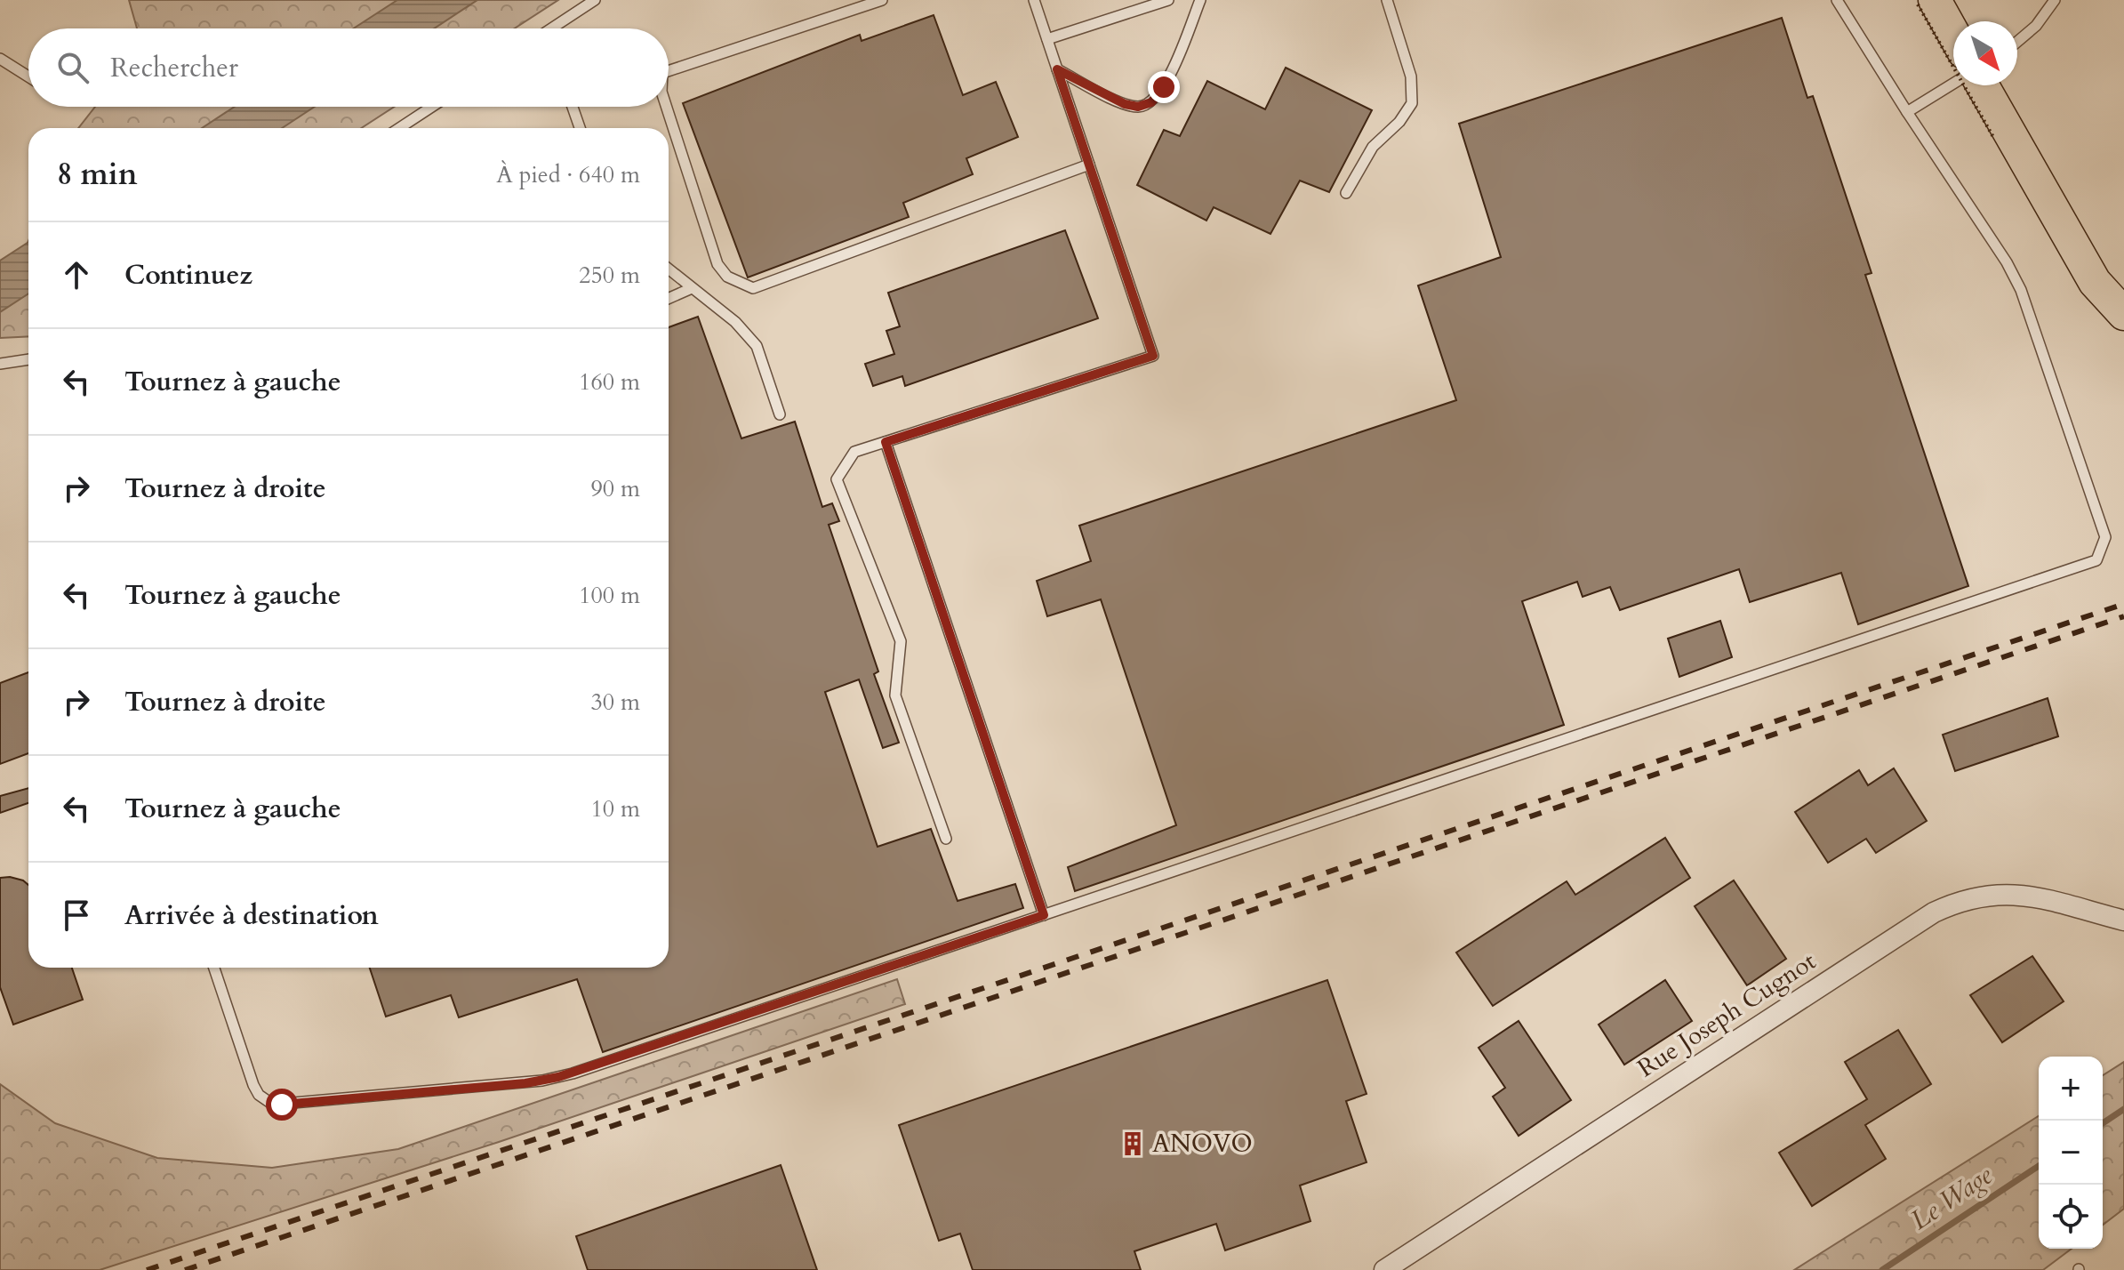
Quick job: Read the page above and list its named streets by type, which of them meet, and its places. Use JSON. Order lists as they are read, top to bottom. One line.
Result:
{"streets":{"street":["Rue Joseph Cugnot"]},"water":["Le Wage"],"places":{"building":["ANOVO"]},"north":"bottom right","page":{"search":"Rechercher","heading":["8 min","À pied · 640 m"],"list":[["Continuez","250 m"],["Tournez à gauche","160 m"],["Tournez à droite","90 m"],["Tournez à gauche","100 m"],["Tournez à droite","30 m"],["Tournez à gauche","10 m"],"Arrivée à destination"],"map_buttons":["+","−"]}}
